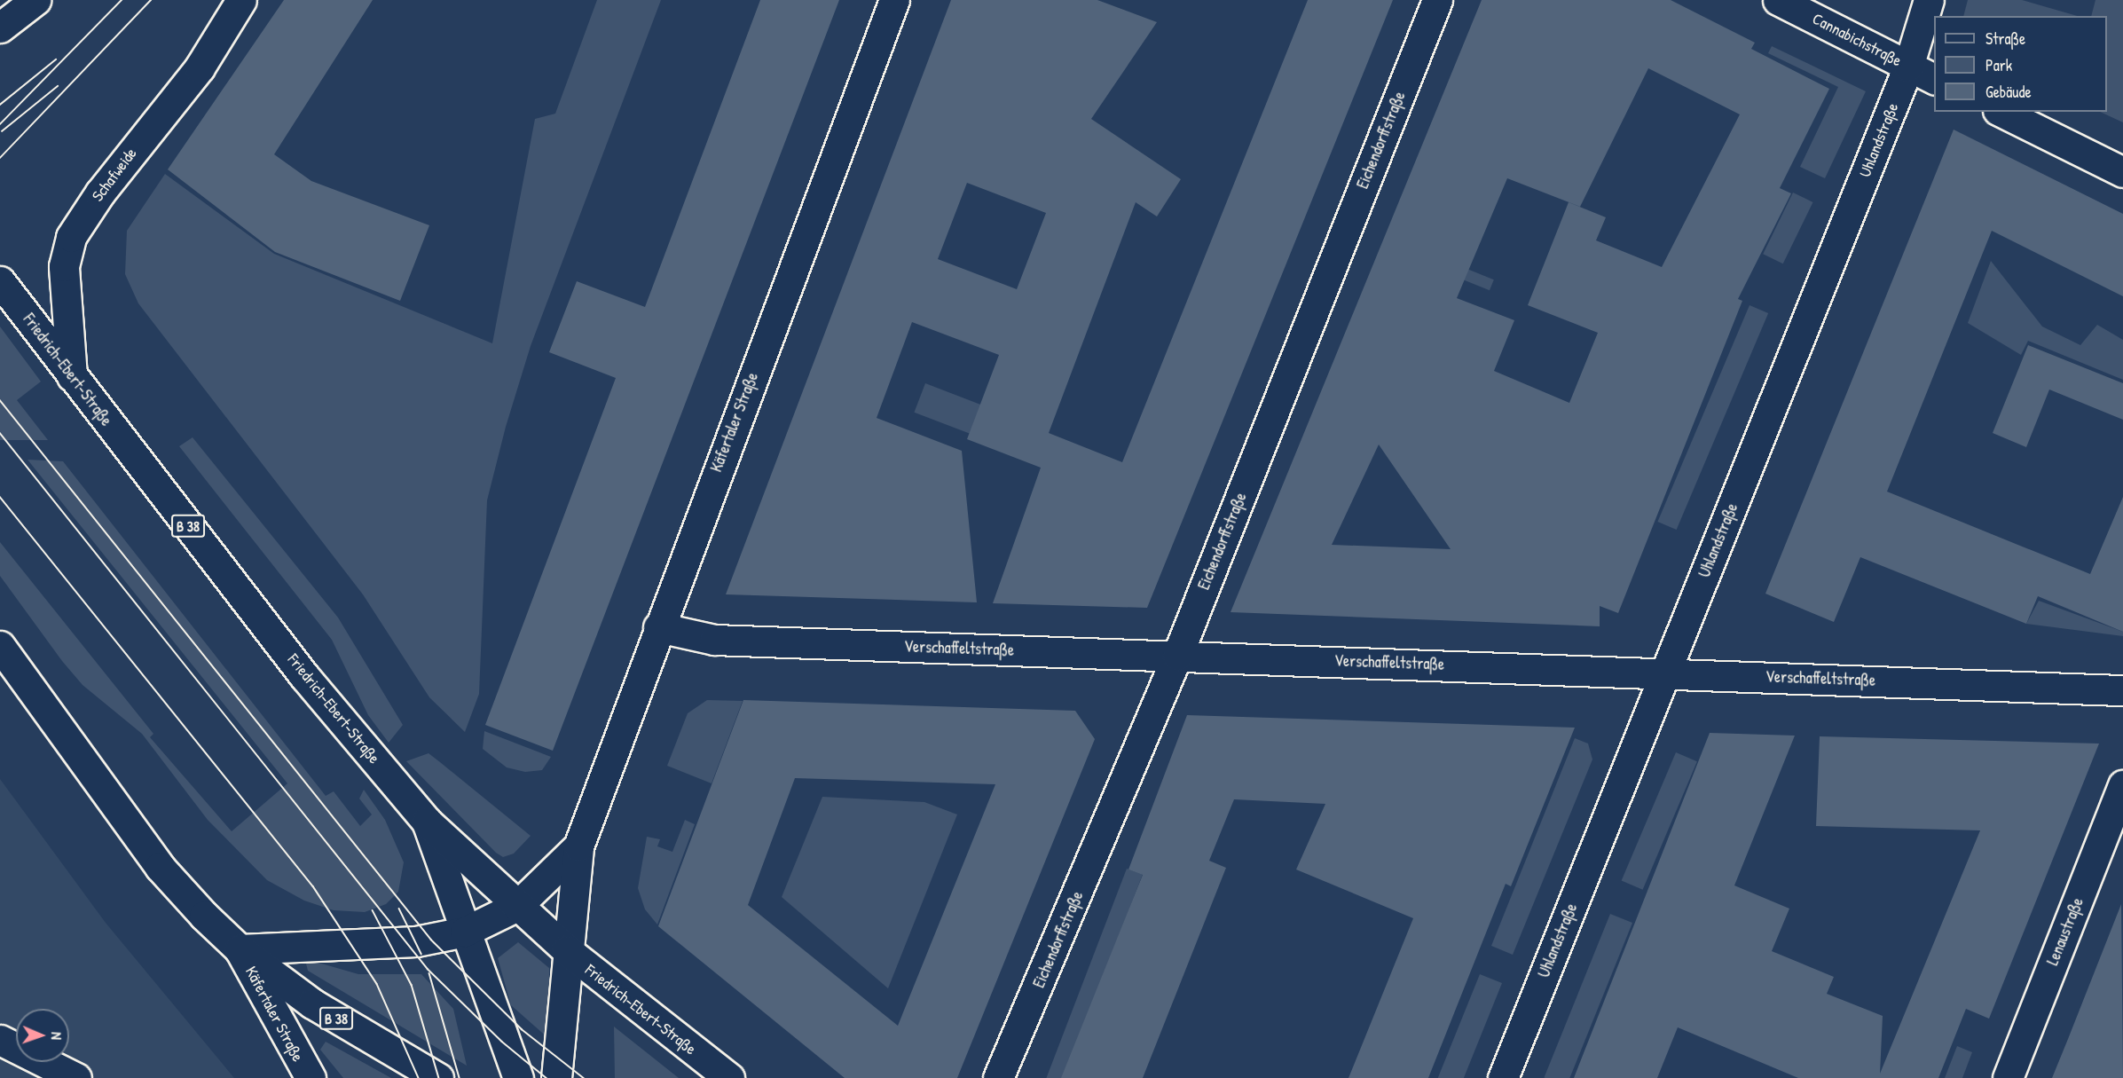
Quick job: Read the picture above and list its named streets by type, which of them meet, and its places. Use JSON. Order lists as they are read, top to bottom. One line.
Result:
{"streets":{"street":["Cannabichstraße","Eichendorffstraße","Uhlandstraße","Schafweide","Friedrich-Ebert-Straße","Käfertaler Straße","B 38","Verschaffeltstraße","Lenaustraße"]},"crossings":[["Cannabichstraße","Uhlandstraße"],["Eichendorffstraße","Verschaffeltstraße"],["Uhlandstraße","Verschaffeltstraße"],["Schafweide","Friedrich-Ebert-Straße"],["Friedrich-Ebert-Straße","Käfertaler Straße"],["Käfertaler Straße","B 38"],["Käfertaler Straße","Verschaffeltstraße"]],"legend":["Straße","Park","Gebäude"],"north":"right"}
